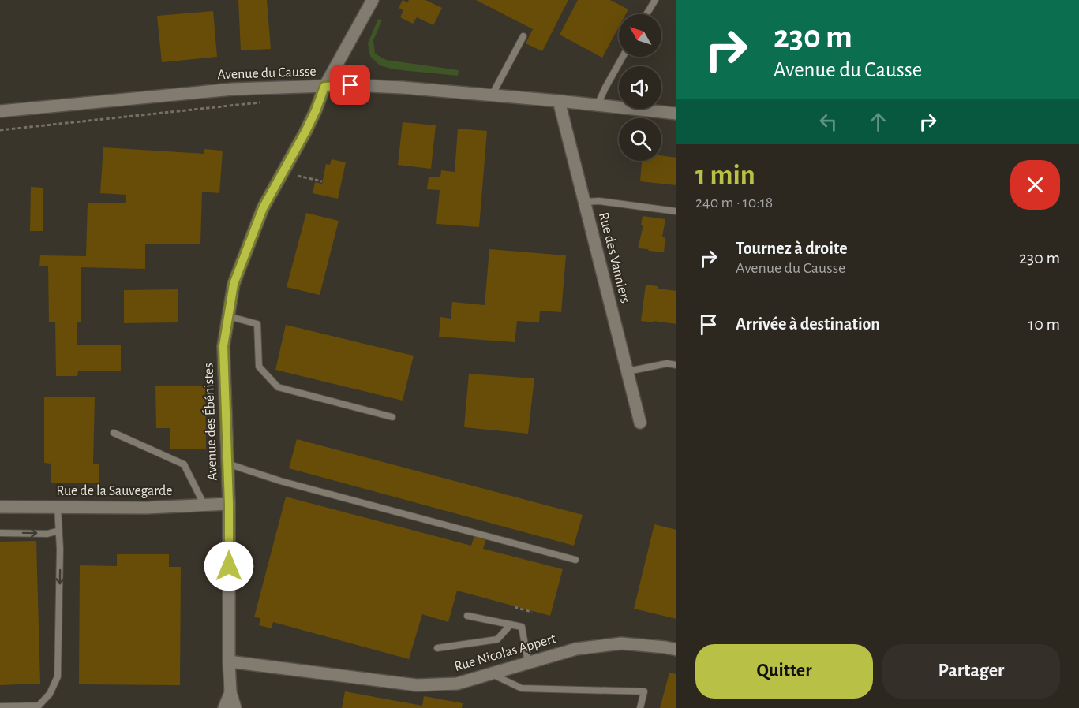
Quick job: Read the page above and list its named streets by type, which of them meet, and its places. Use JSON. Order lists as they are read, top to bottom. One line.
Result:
{"streets":{"street":["Avenue du Causse","Rue des Vanniers","Avenue des Ébénistes","Rue de la Sauvegarde","Rue Nicolas Appert"]},"crossings":[["Avenue du Causse","Rue des Vanniers"],["Avenue du Causse","Avenue des Ébénistes"],["Avenue des Ébénistes","Rue de la Sauvegarde"],["Avenue des Ébénistes","Rue Nicolas Appert"]],"north":"top left","page":{"turn":["230 m","Avenue du Causse"],"heading":["1 min","240 m · 10:18"],"list":[{"name":"Tournez à droite","note":"Avenue du Causse","value":"230 m"},{"name":"Arrivée à destination","value":"10 m"}],"buttons":["Quitter","Partager"]}}
